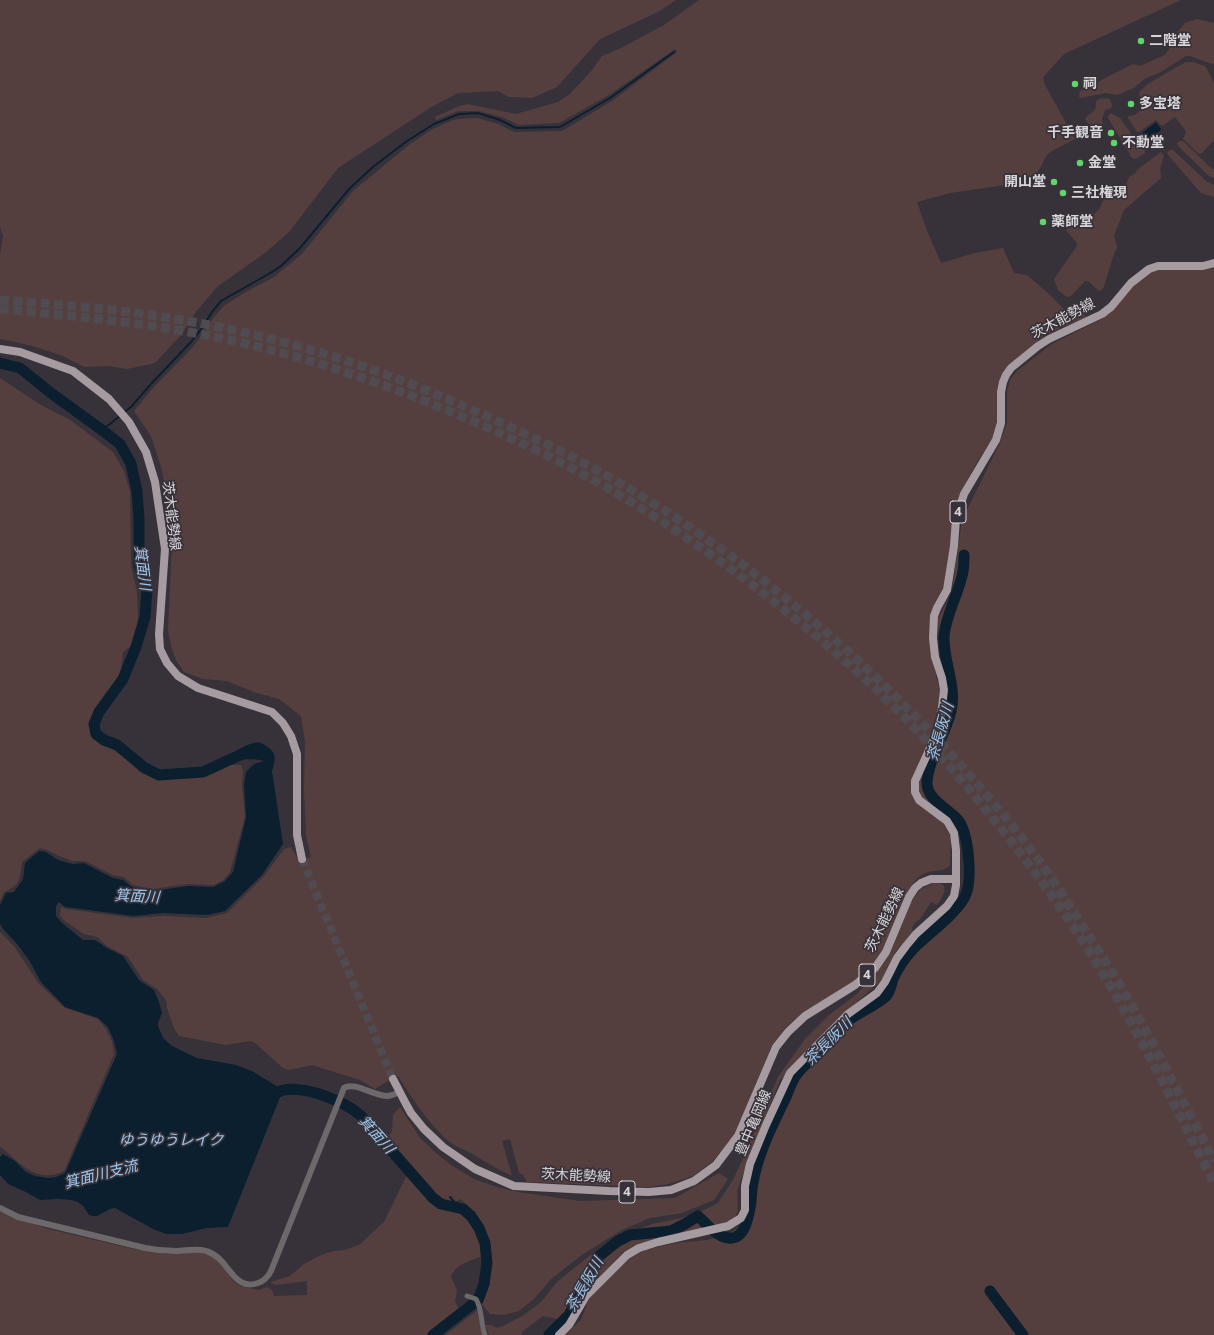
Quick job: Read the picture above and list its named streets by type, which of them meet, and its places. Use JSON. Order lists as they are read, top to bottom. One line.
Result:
{"streets":{"main road":["茨木能勢線","4","豊中亀岡線"]},"crossings":[["茨木能勢線","豊中亀岡線"]],"water":["箕面川","茶長阪川","ゆうゆうレイク","箕面川支流"],"places":["二階堂","祠","多宝塔","千手観音","不動堂","金堂","開山堂","三社権現","薬師堂"]}
